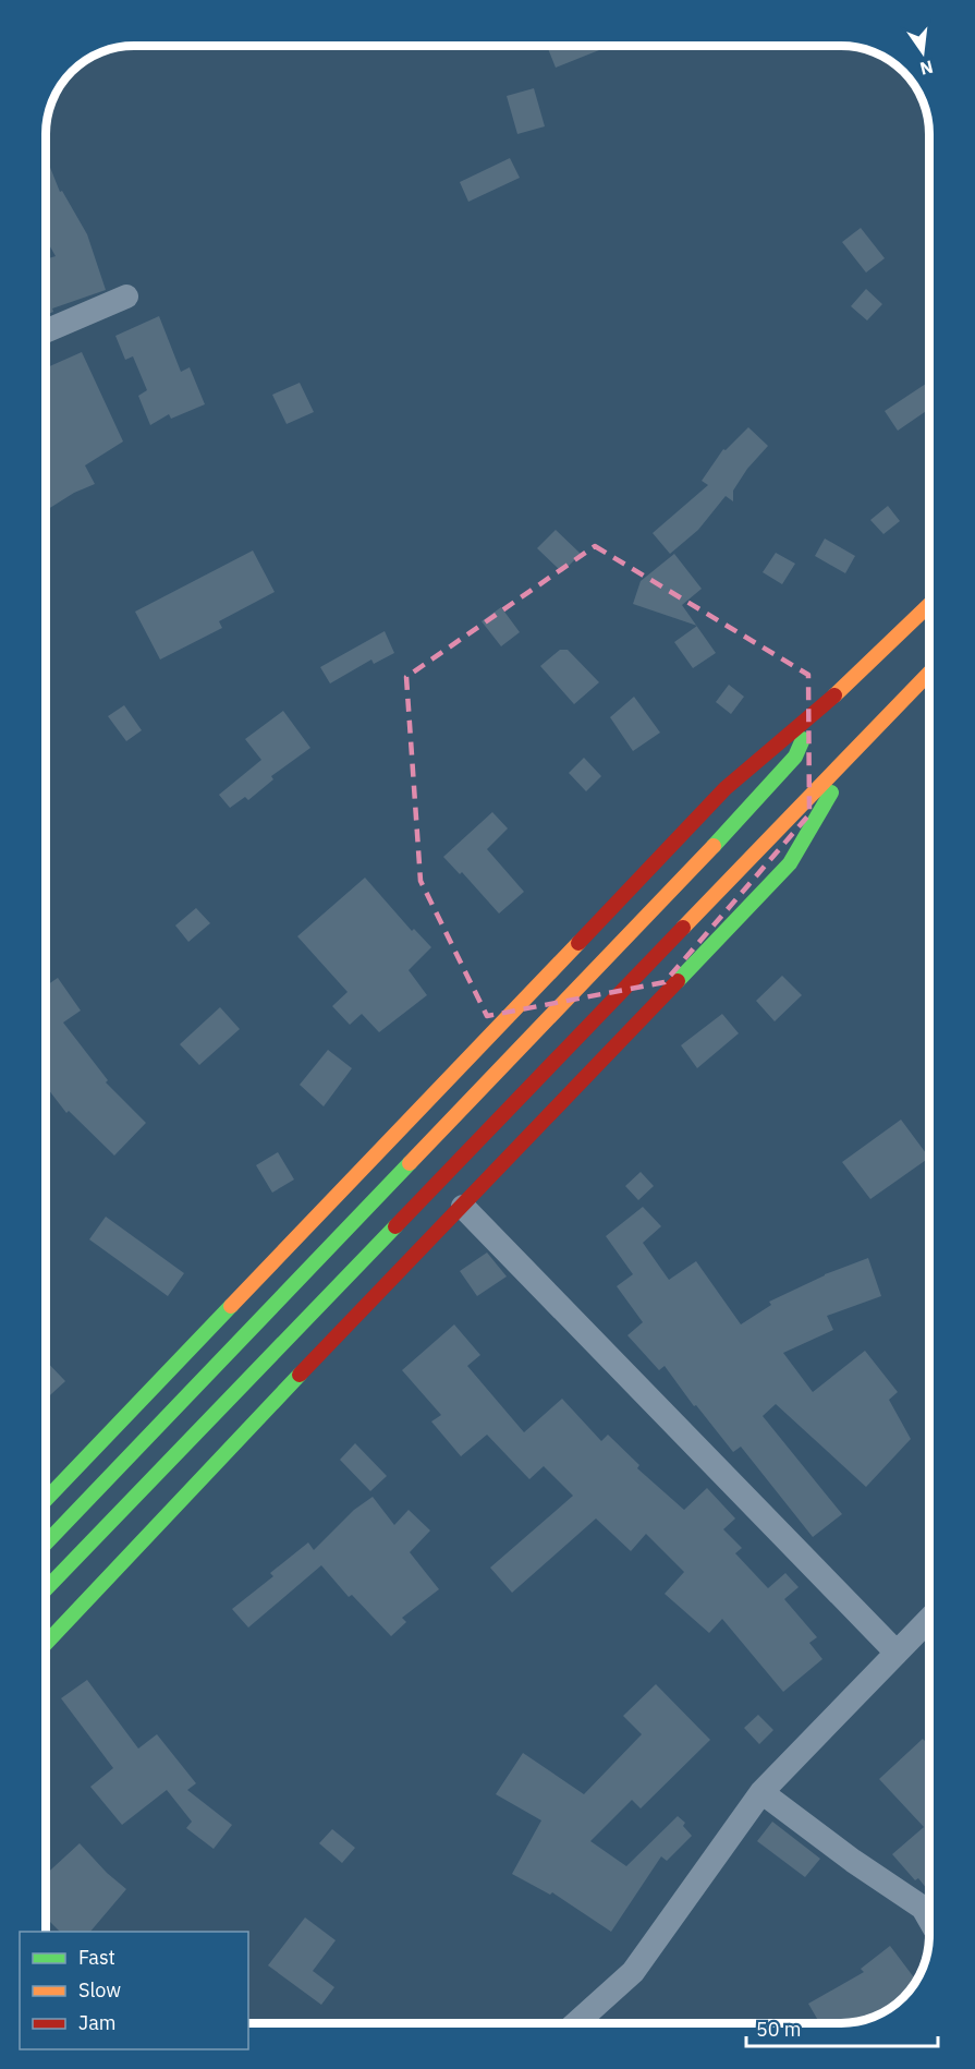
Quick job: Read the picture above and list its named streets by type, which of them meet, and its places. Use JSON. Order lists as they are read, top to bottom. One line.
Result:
{"legend":["Fast","Slow","Jam"],"scale_bar":"50 m","north":"bottom"}
